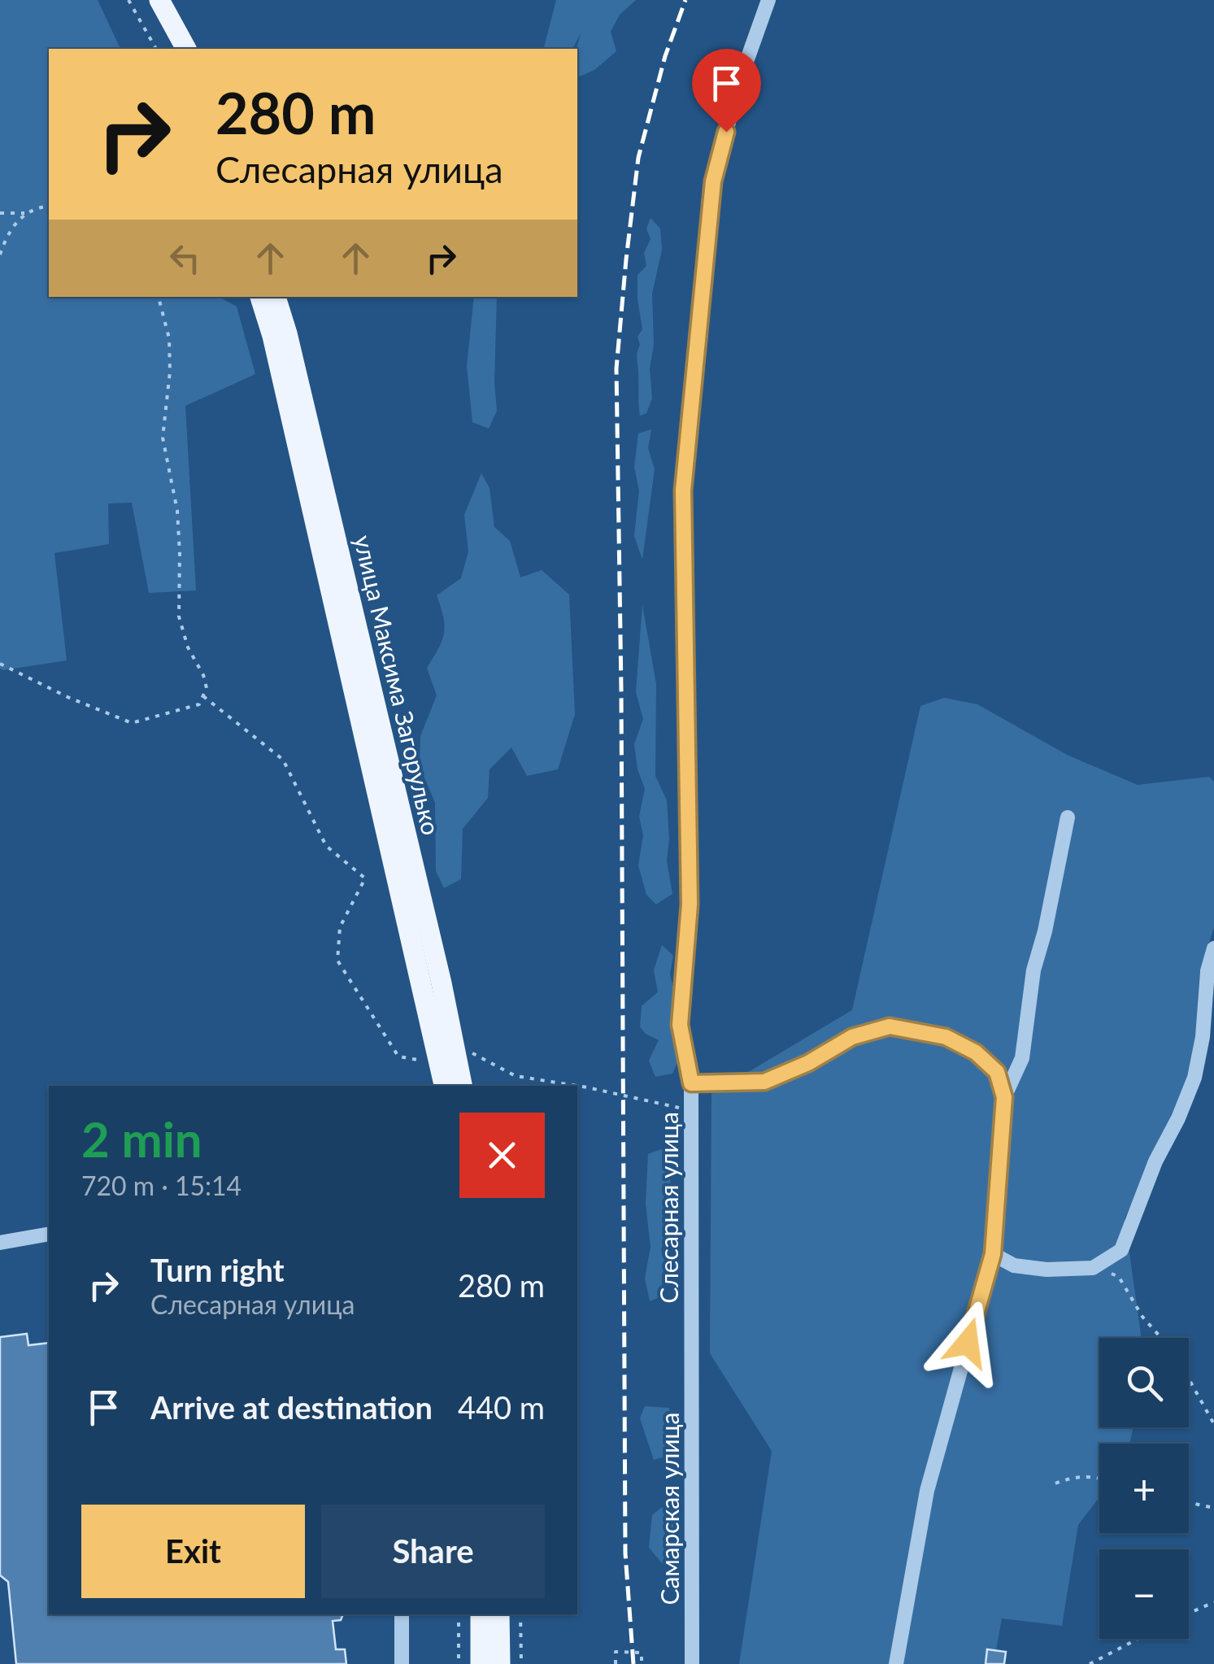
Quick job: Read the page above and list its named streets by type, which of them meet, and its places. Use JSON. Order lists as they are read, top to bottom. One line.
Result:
{"streets":{"main road":["улица Максима Загорулько"],"street":["Слесарная улица","Самарская улица"]},"crossings":[["Слесарная улица","Самарская улица"]],"page":{"turn":["280 m","Слесарная улица"],"heading":["2 min","720 m · 15:14"],"list":[{"name":"Turn right","note":"Слесарная улица","value":"280 m"},{"name":"Arrive at destination","value":"440 m"}],"map_buttons":["+","−"],"buttons":["Exit","Share"]}}
